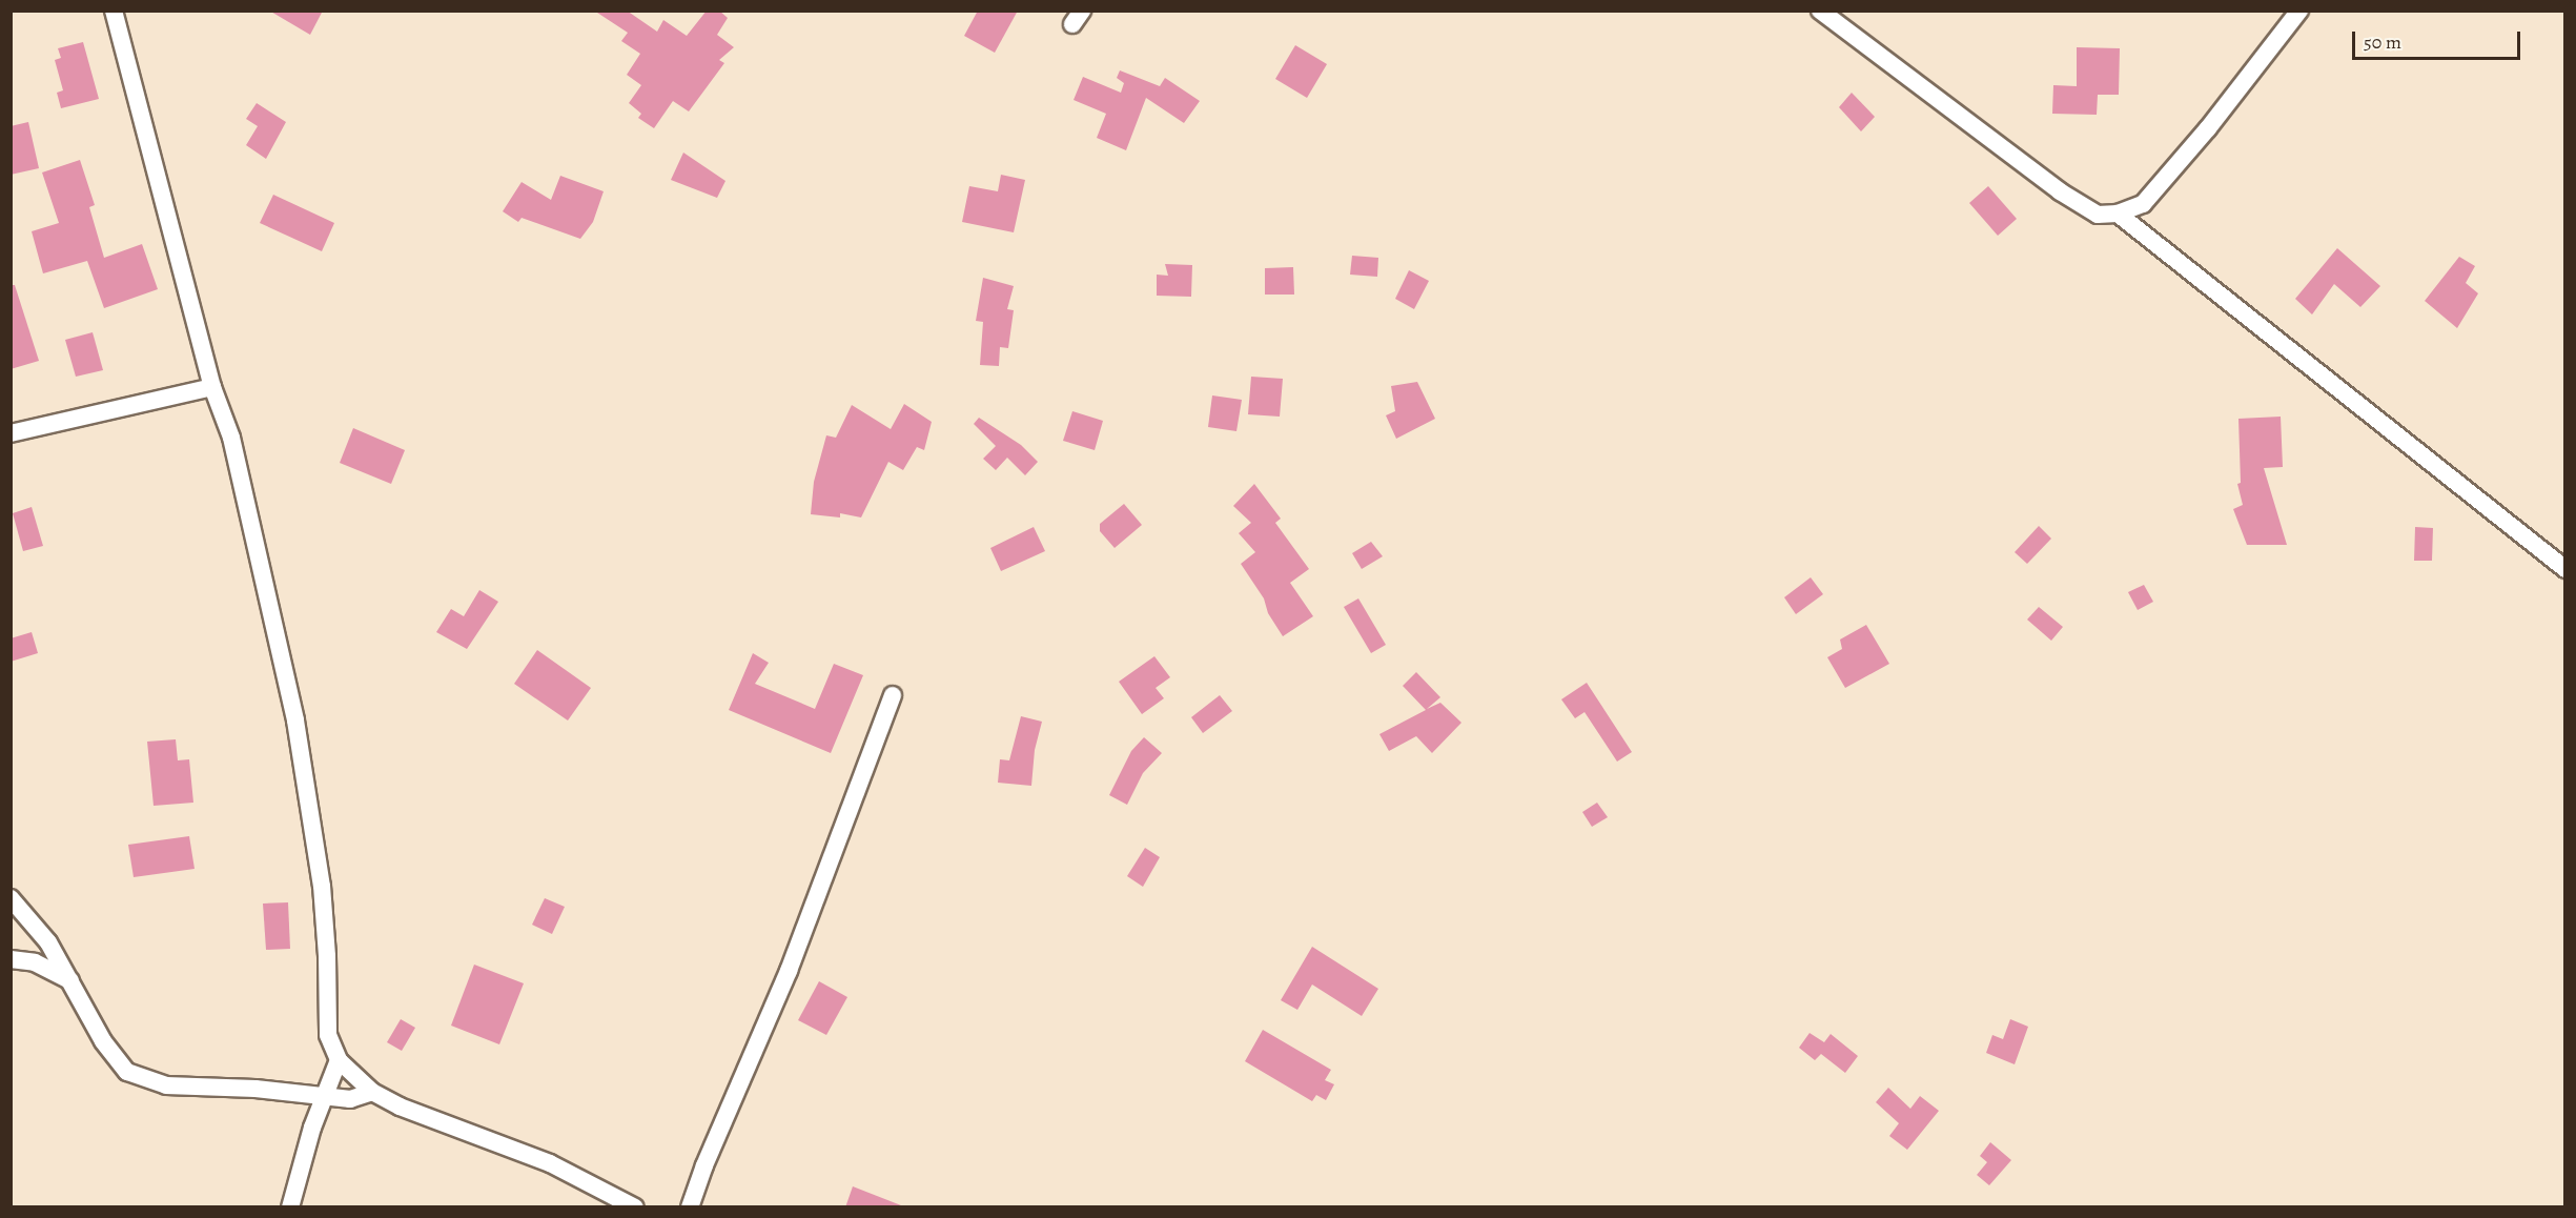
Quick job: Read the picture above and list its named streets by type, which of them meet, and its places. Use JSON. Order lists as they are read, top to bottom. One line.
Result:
{"scale_bar":"50 m"}
